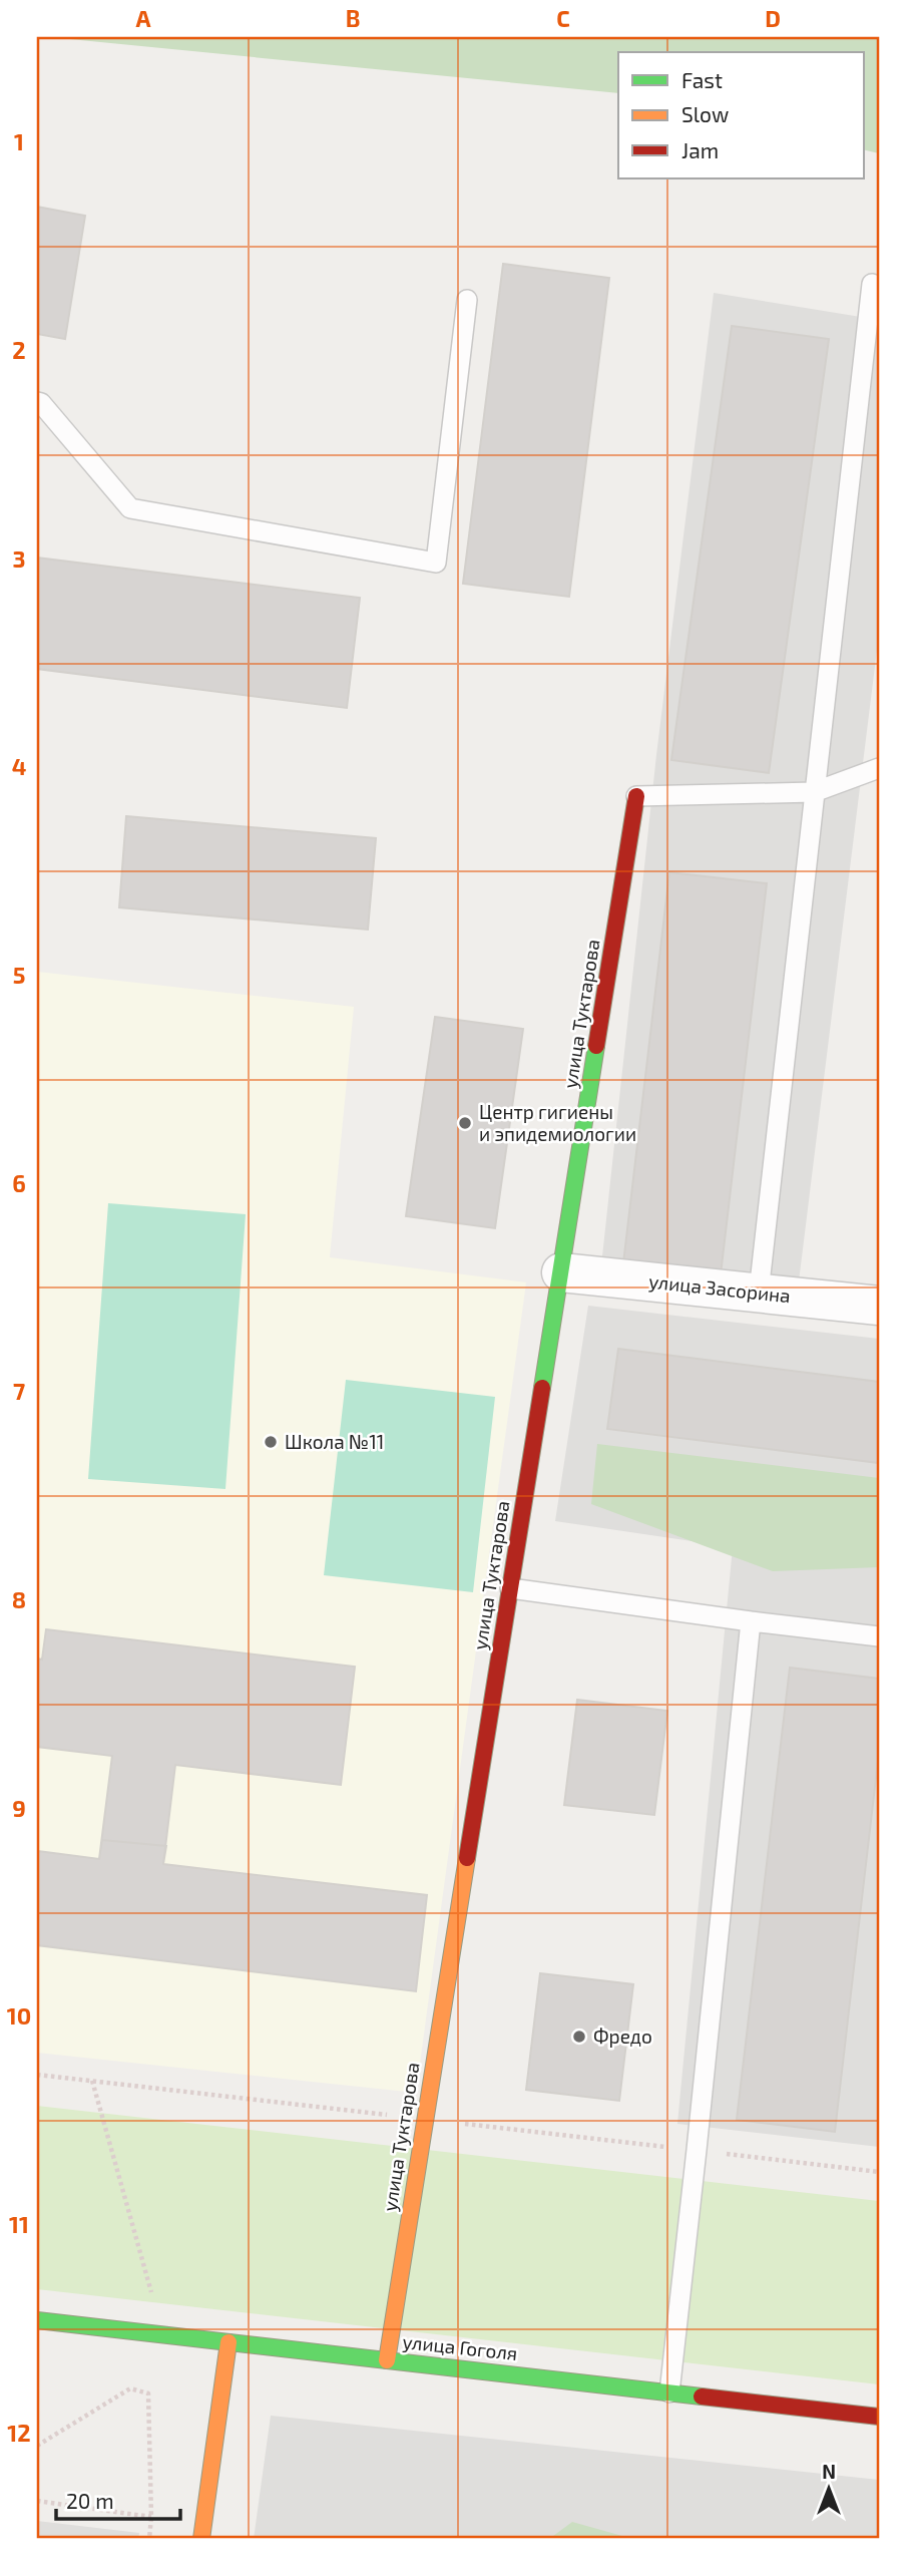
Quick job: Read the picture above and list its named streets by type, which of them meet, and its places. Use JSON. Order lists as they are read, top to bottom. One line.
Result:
{"streets":{"street":["улица Туктарова","улица Засорина","улица Гоголя"]},"crossings":[["улица Туктарова","улица Засорина"],["улица Туктарова","улица Гоголя"]],"places":["Центр гигиены и эпидемиологии","Школа №11","Фредо"],"legend":["Fast","Slow","Jam"],"scale_bar":"20 m","north":"top","grid":{"columns":["A","B","C","D"],"rows":["1","2","3","4","5","6","7","8","9","10","11","12"]}}
